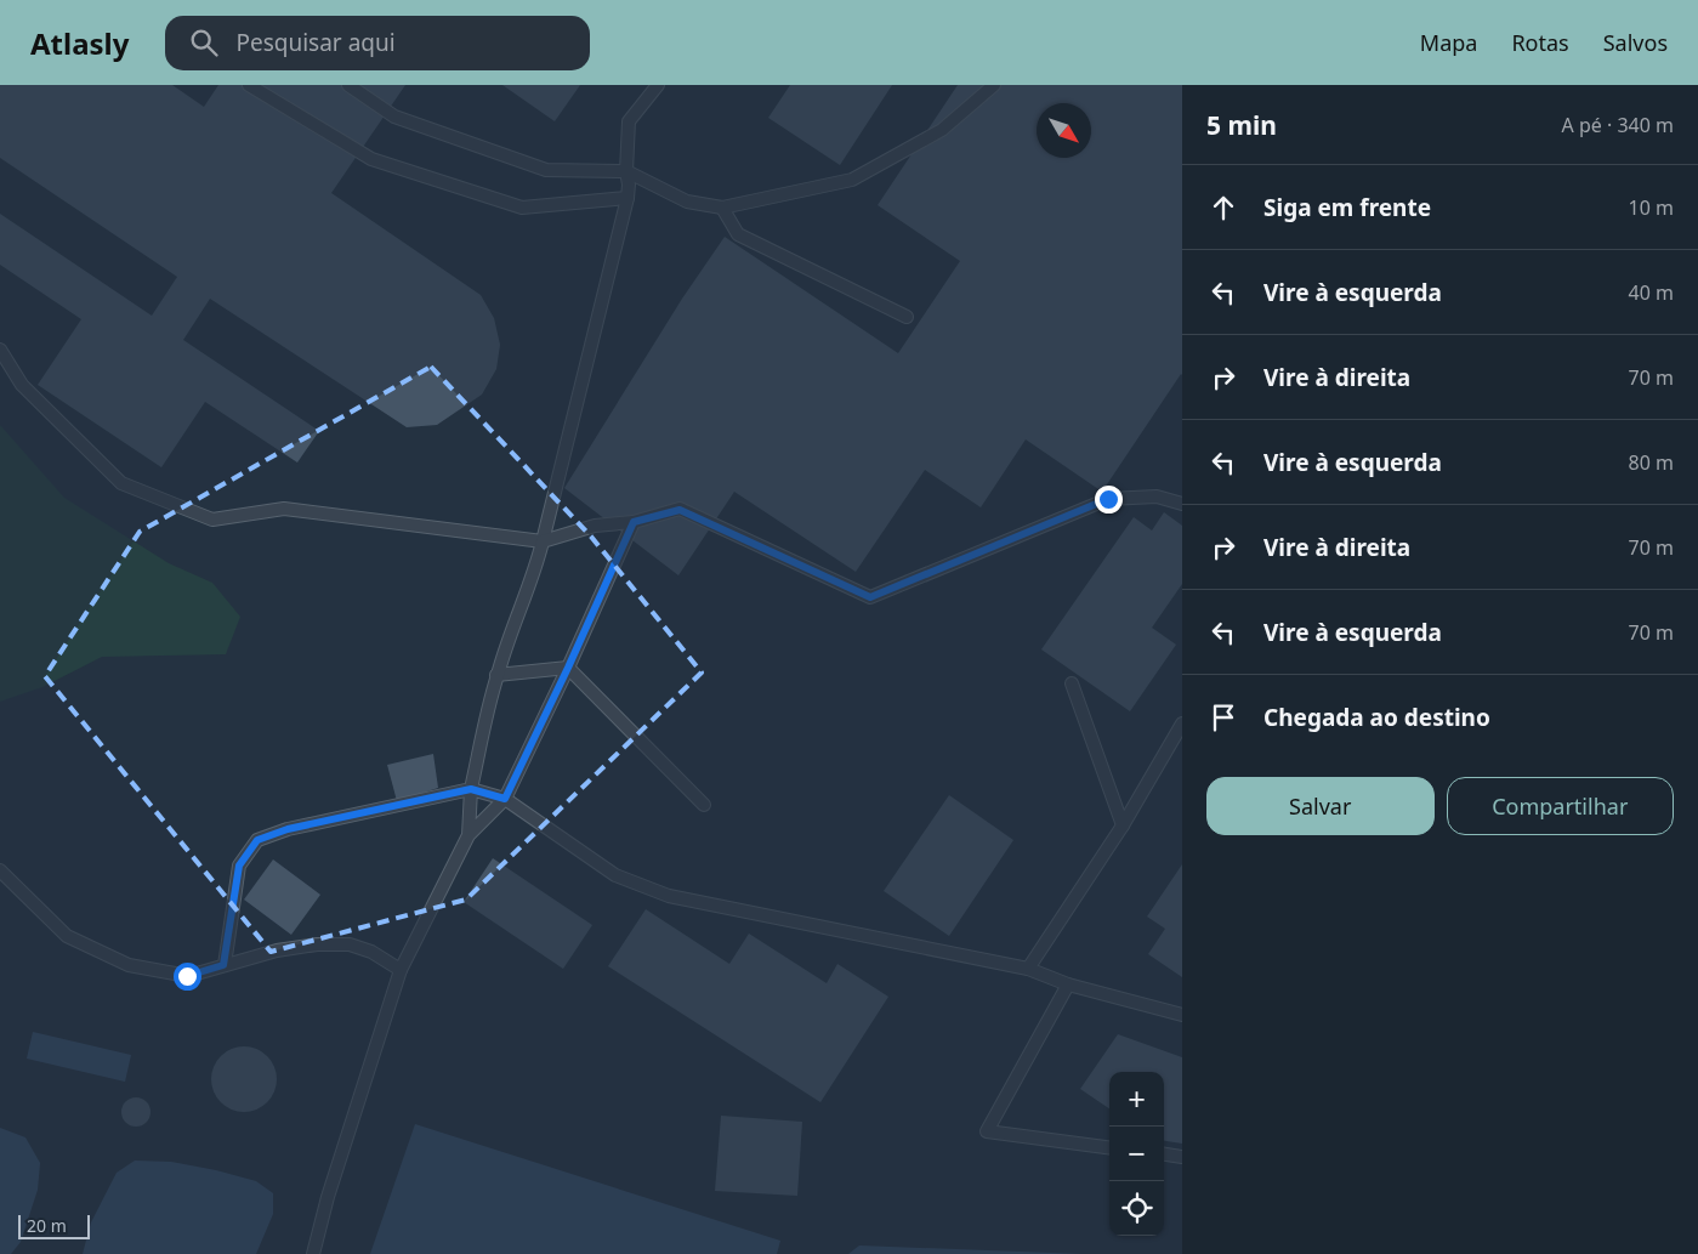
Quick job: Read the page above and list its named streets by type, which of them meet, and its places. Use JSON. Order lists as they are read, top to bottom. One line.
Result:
{"scale_bar":"20 m","north":"bottom right","page":{"header":"Atlasly","search":"Pesquisar aqui","nav":["Mapa","Rotas","Salvos"],"heading":["5 min","A pé · 340 m"],"list":[["Siga em frente","10 m"],["Vire à esquerda","40 m"],["Vire à direita","70 m"],["Vire à esquerda","80 m"],["Vire à direita","70 m"],["Vire à esquerda","70 m"],"Chegada ao destino"],"buttons":["Salvar","Compartilhar"],"map_buttons":["+","−"],"scale":"20 m"}}
